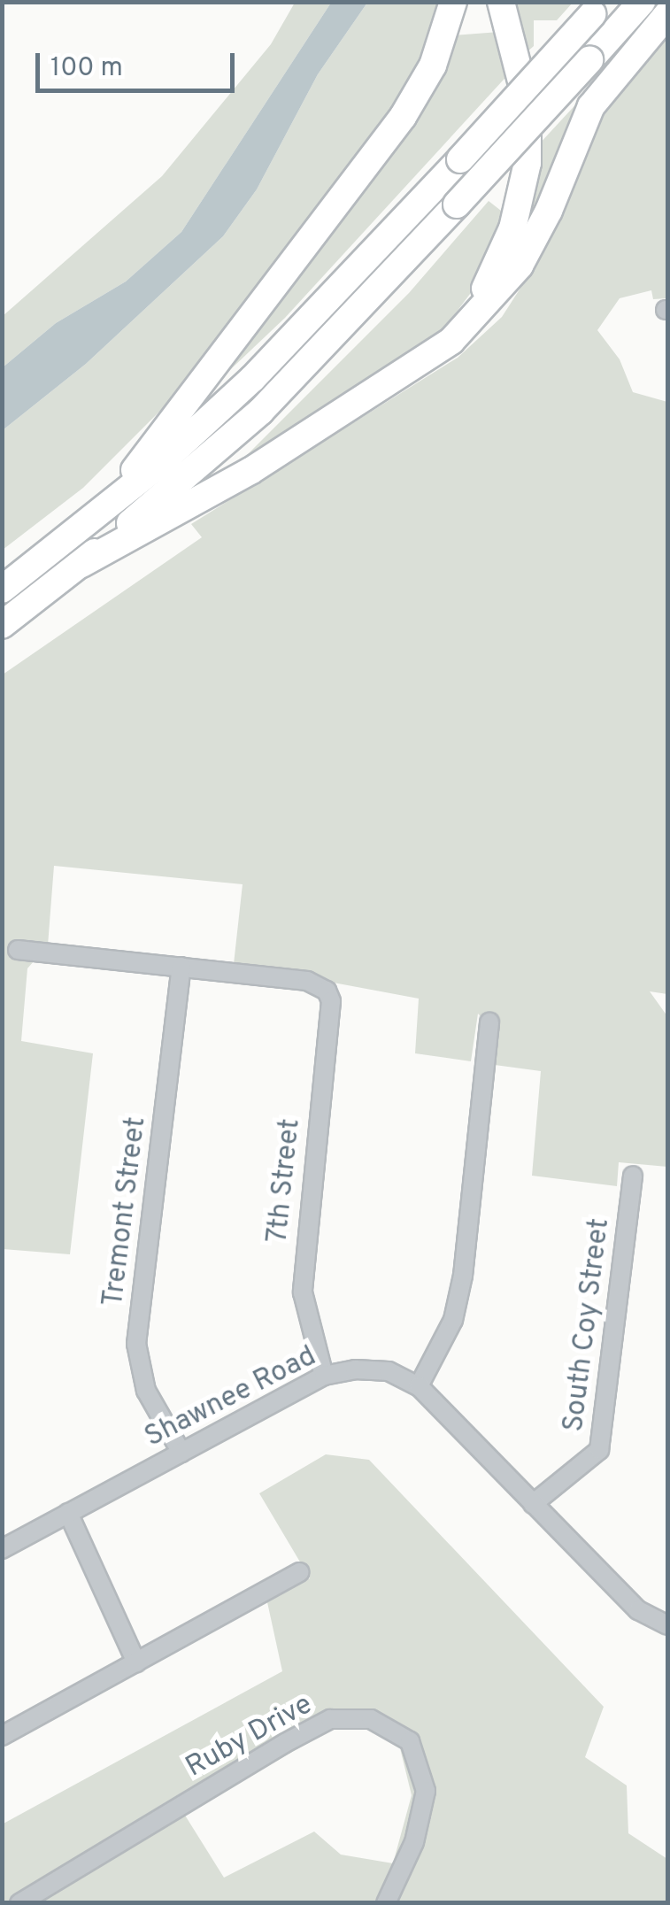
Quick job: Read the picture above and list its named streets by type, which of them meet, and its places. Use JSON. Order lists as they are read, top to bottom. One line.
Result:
{"streets":{"street":["7th Street","Tremont Street","South Coy Street","Shawnee Road","Ruby Drive"]},"crossings":[["7th Street","Tremont Street"],["7th Street","Shawnee Road"],["Tremont Street","Shawnee Road"],["South Coy Street","Shawnee Road"]],"scale_bar":"100 m"}
